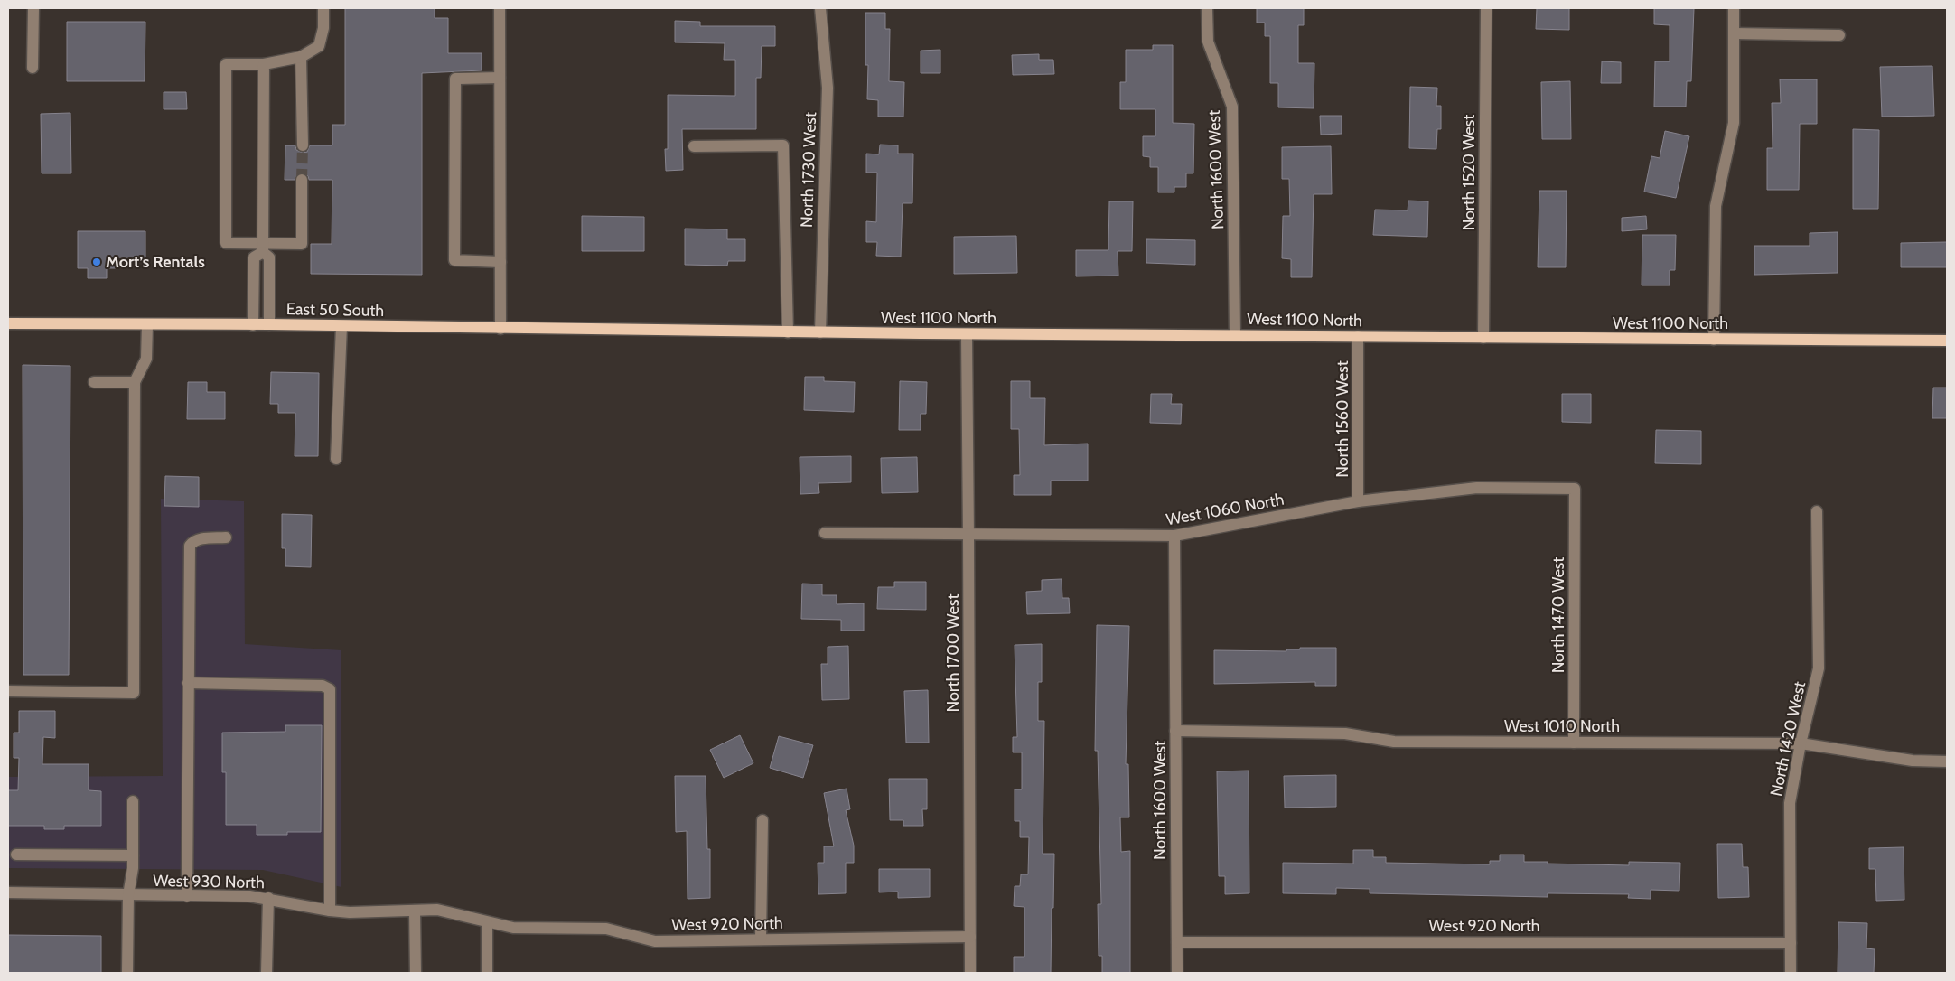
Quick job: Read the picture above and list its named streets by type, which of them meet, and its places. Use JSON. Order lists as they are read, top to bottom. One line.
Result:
{"streets":{"main road":["East 50 South","West 1100 North"],"street":["North 1730 West","North 1600 West","North 1520 West","North 1560 West","West 1060 North","North 1470 West","North 1700 West","West 1010 North","North 1420 West","West 930 North","West 920 North"]},"crossings":[["North 1730 West","West 1100 North"],["North 1600 West","West 1100 North"],["North 1600 West","West 1060 North"],["North 1600 West","West 1010 North"],["North 1600 West","West 920 North"],["North 1520 West","West 1100 North"],["East 50 South","West 1100 North"],["West 1100 North","North 1560 West"],["West 1100 North","North 1700 West"],["North 1560 West","West 1060 North"],["West 1060 North","North 1470 West"],["West 1060 North","North 1700 West"],["North 1470 West","West 1010 North"],["North 1700 West","West 920 North"],["West 1010 North","North 1420 West"],["North 1420 West","West 920 North"],["West 930 North","West 920 North"]],"places":["Mort’s Rentals"]}
